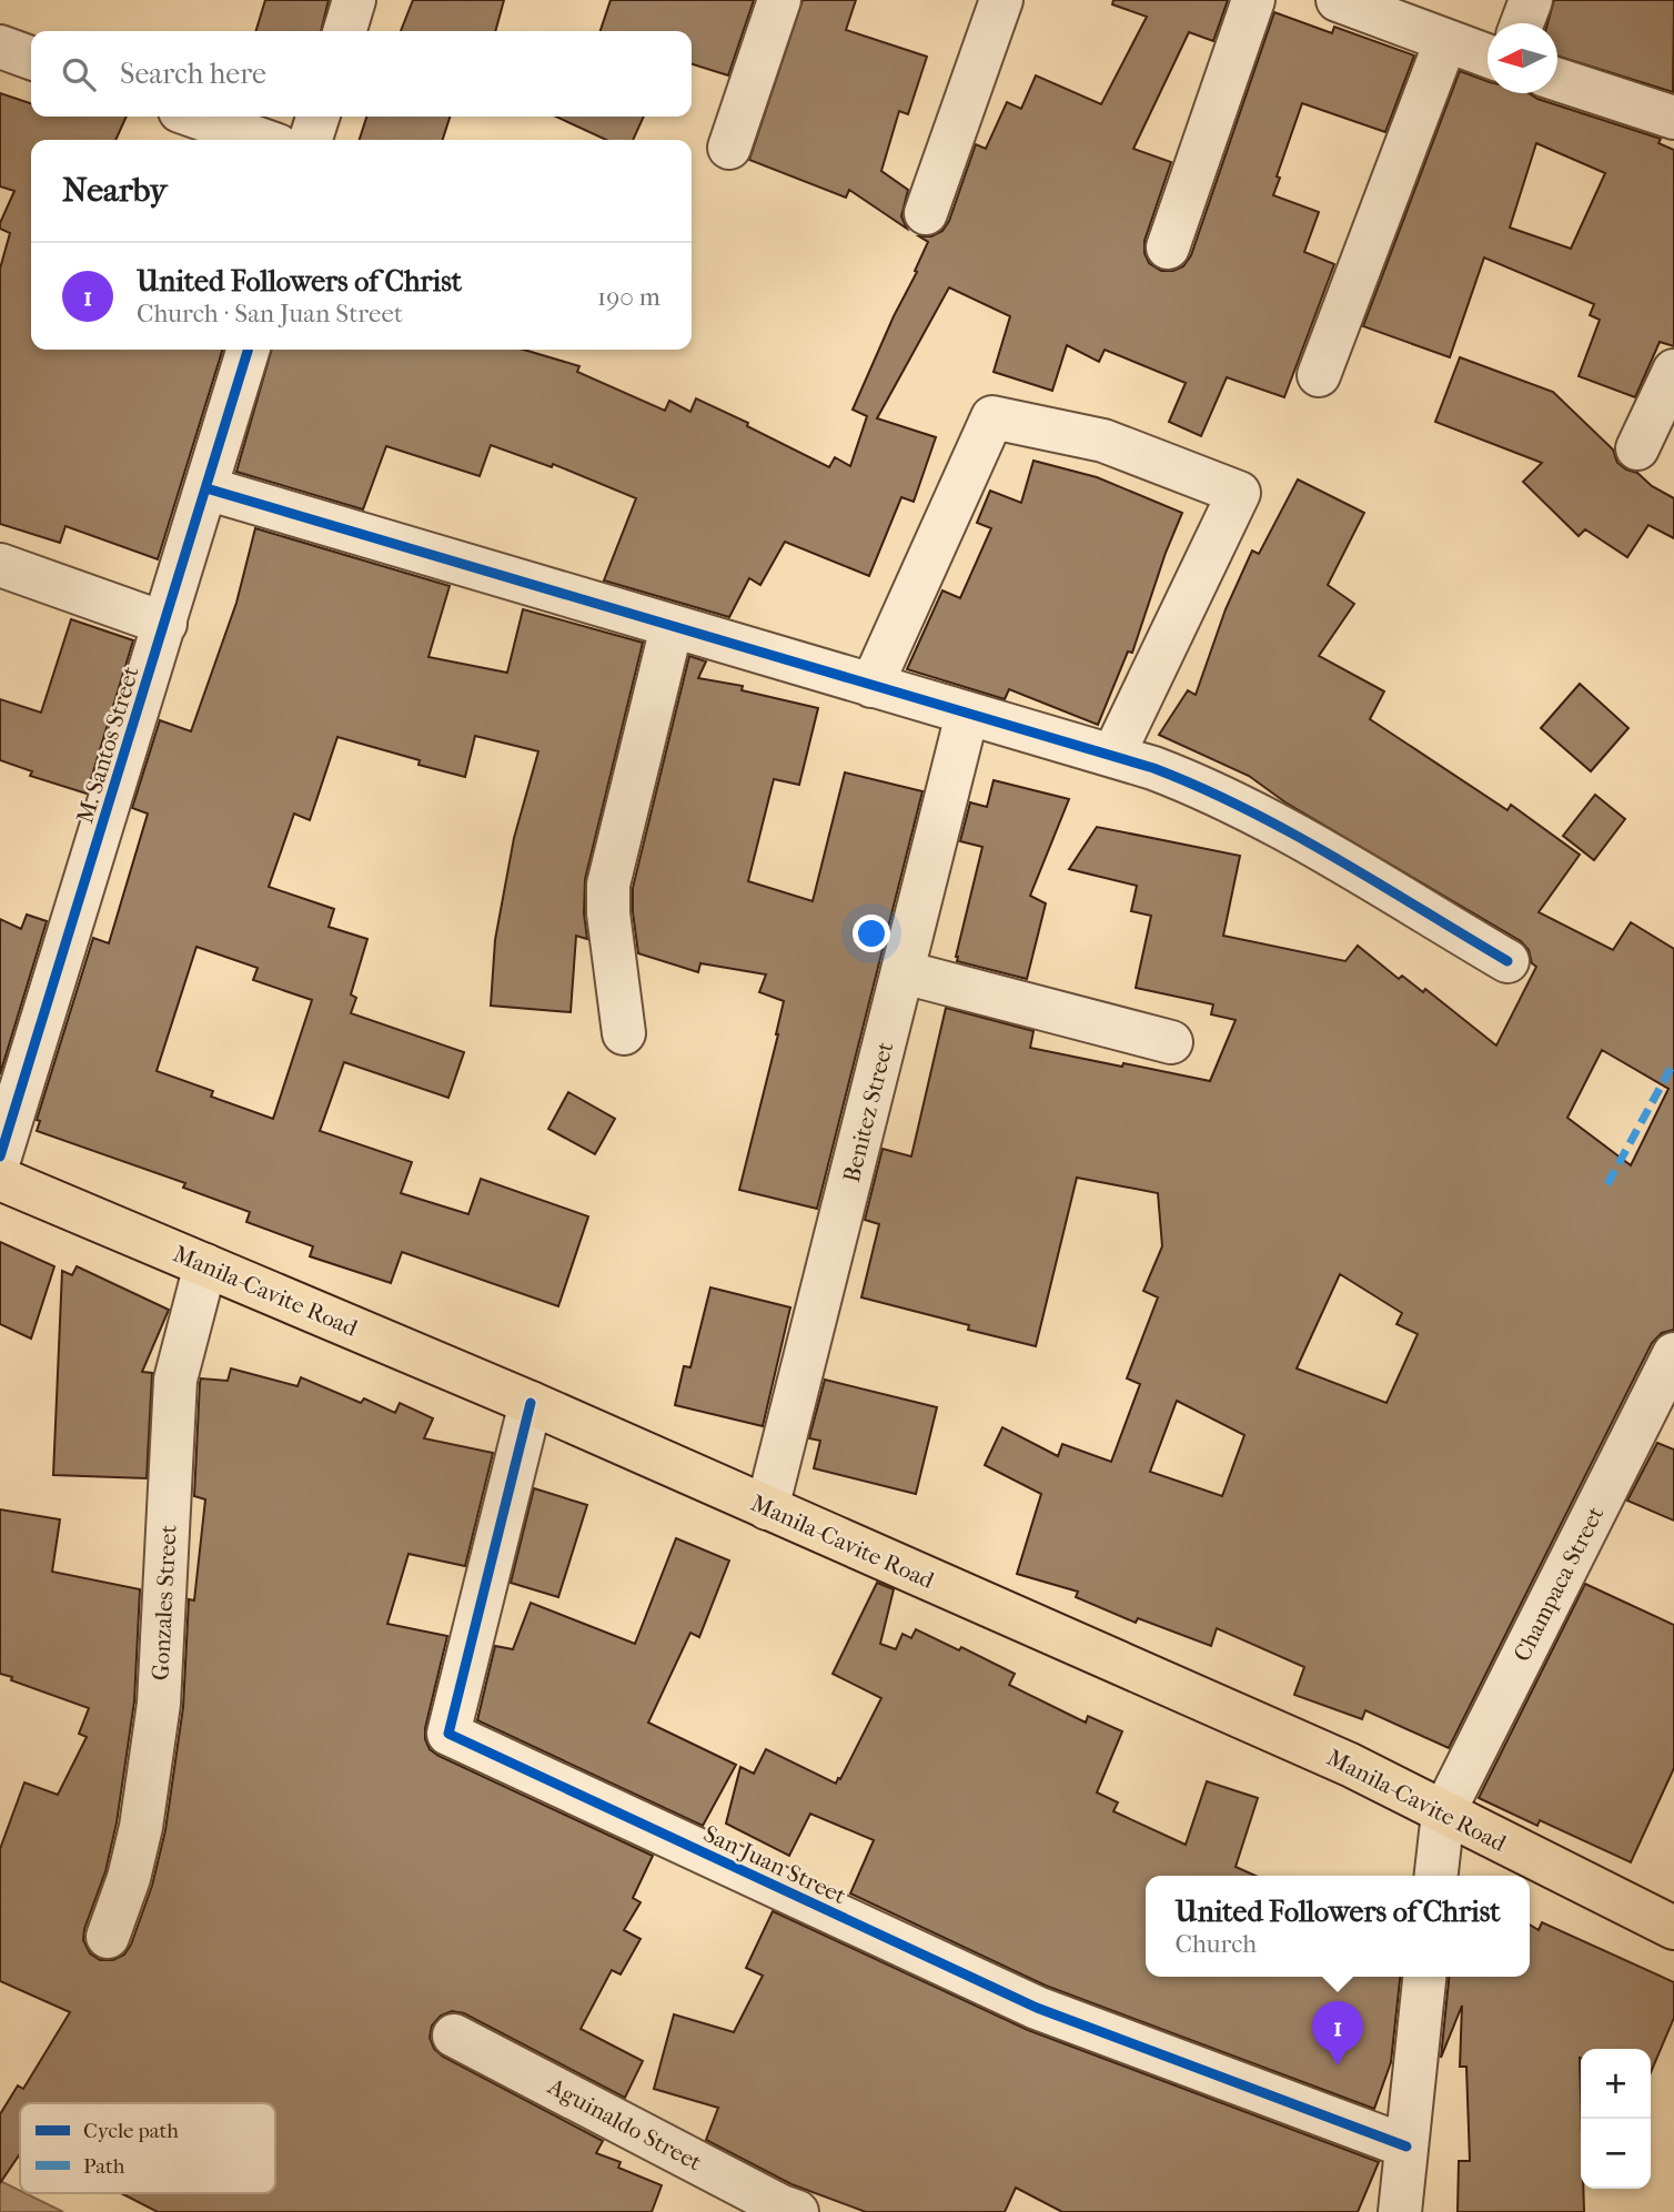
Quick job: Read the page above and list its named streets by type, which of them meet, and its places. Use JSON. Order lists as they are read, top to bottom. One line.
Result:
{"streets":{"main road":["Manila-Cavite Road"],"street":["M. Santos Street","Benitez Street","Champaca Street","Gonzales Street","San Juan Street","Aguinaldo Street"]},"crossings":[["Benitez Street","Manila-Cavite Road"],["Manila-Cavite Road","Champaca Street"],["Manila-Cavite Road","Gonzales Street"],["Manila-Cavite Road","San Juan Street"]],"legend":["Cycle path","Path"],"north":"left","page":{"search":"Search here","heading":"Nearby","list":[{"mark":"1","name":"United Followers of Christ","note":"Church · San Juan Street","value":"190 m"}],"popup":["United Followers of Christ","Church"],"pins":"1","map_buttons":["+","−"]}}
